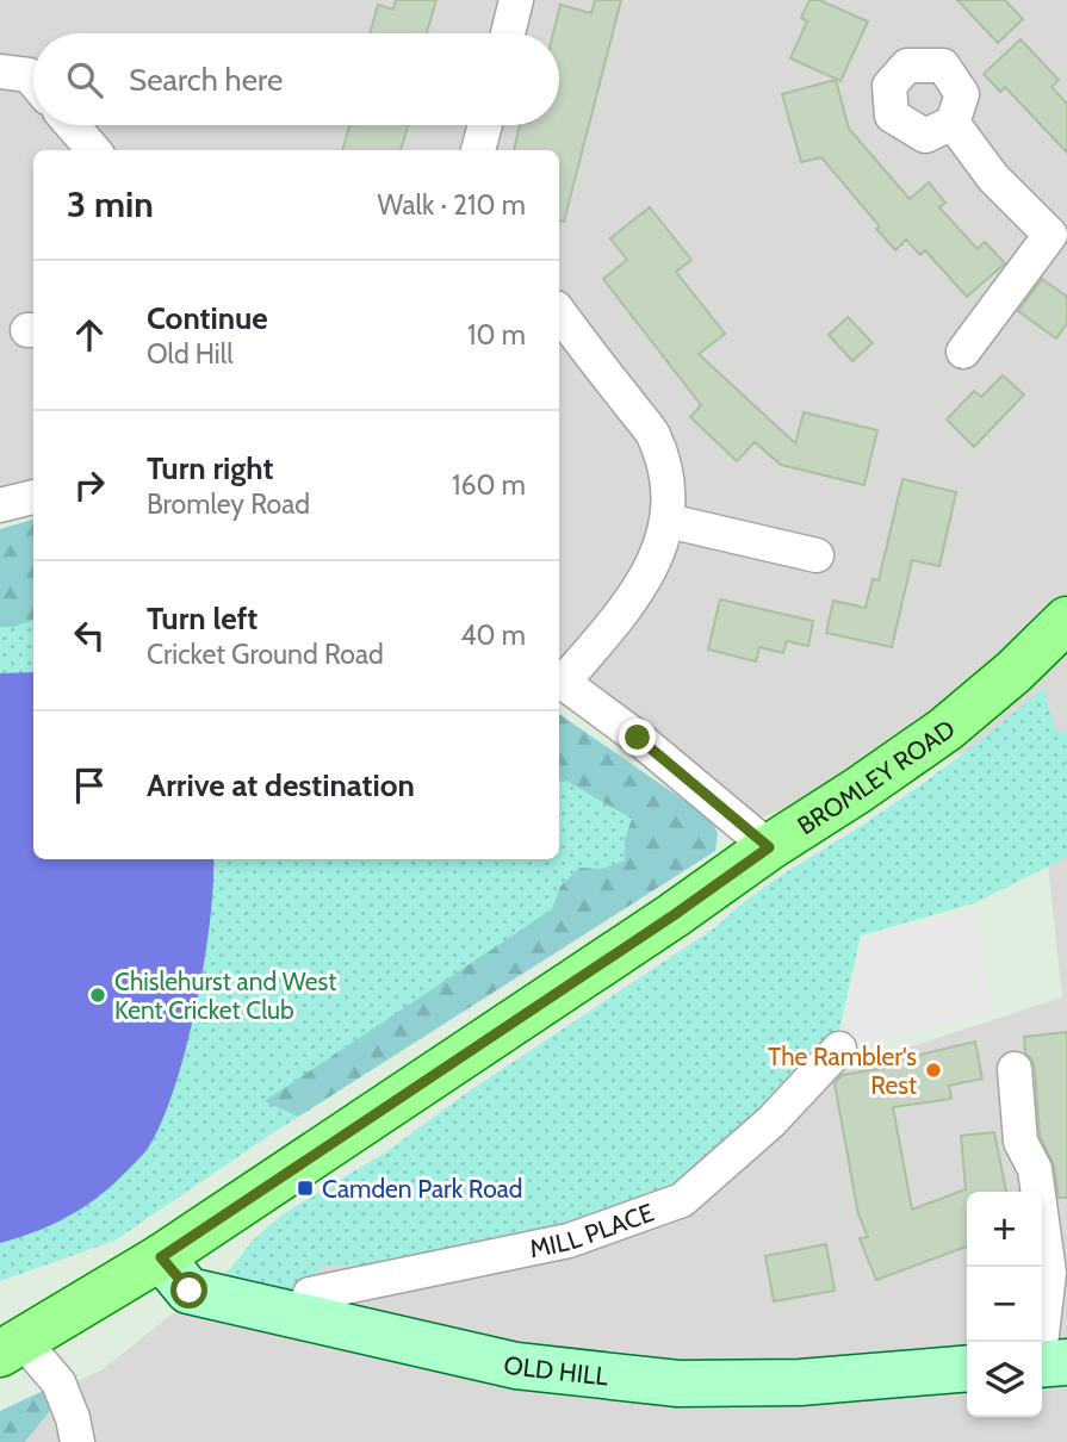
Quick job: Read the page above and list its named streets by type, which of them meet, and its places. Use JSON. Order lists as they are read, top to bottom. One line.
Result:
{"streets":{"main road":["BROMLEY ROAD","OLD HILL"],"street":["MILL PLACE"]},"crossings":[["BROMLEY ROAD","OLD HILL"],["MILL PLACE","OLD HILL"]],"places":{"other":["Chislehurst and West Kent Cricket Club","The Rambler's Rest"],"transit":["Camden Park Road"]},"page":{"search":"Search here","heading":["3 min","Walk · 210 m"],"list":[["Continue","Old Hill","10 m"],["Turn right","Bromley Road","160 m"],["Turn left","Cricket Ground Road","40 m"],"Arrive at destination"],"map_buttons":["+","−"]}}
